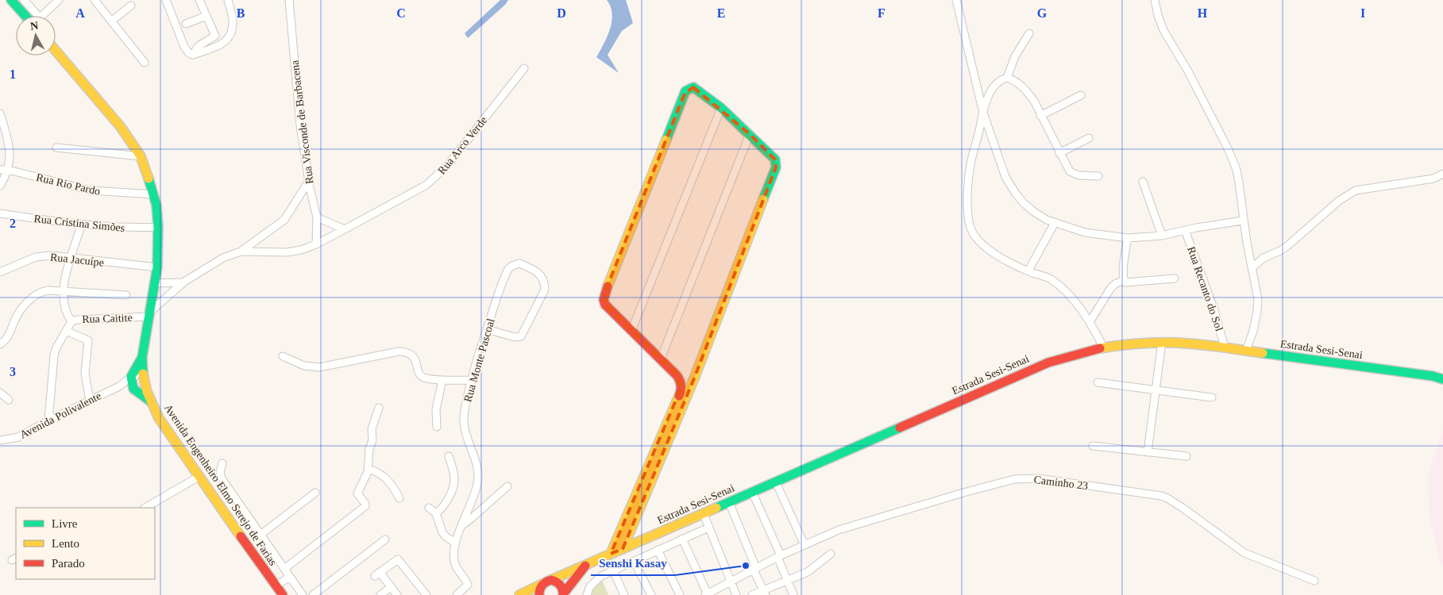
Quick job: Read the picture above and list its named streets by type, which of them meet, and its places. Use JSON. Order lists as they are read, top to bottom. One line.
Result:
{"streets":{"street":["Rua Visconde de Barbacena","Rua Arco Verde","Rua Rio Pardo","Rua Cristina Simões","Rua Jacuípe","Rua Recanto do Sol","Rua Caitite","Estrada Sesi-Senai","Rua Monte Pascoal","Avenida Polivalente","Caminho 23","Avenida Engenheiro Elmo Serejo de Farias"]},"crossings":[["Rua Visconde de Barbacena","Rua Arco Verde"],["Rua Rio Pardo","Avenida Engenheiro Elmo Serejo de Farias"],["Rua Cristina Simões","Rua Caitite"],["Rua Cristina Simões","Avenida Engenheiro Elmo Serejo de Farias"],["Rua Jacuípe","Rua Caitite"],["Rua Jacuípe","Avenida Engenheiro Elmo Serejo de Farias"],["Rua Recanto do Sol","Estrada Sesi-Senai"],["Rua Caitite","Avenida Polivalente"],["Rua Caitite","Avenida Engenheiro Elmo Serejo de Farias"]],"places":["Senshi Kasay"],"legend":["Livre","Lento","Parado"],"north":"top","grid":{"columns":["A","B","C","D","E","F","G","H","I"],"rows":["1","2","3"]}}
